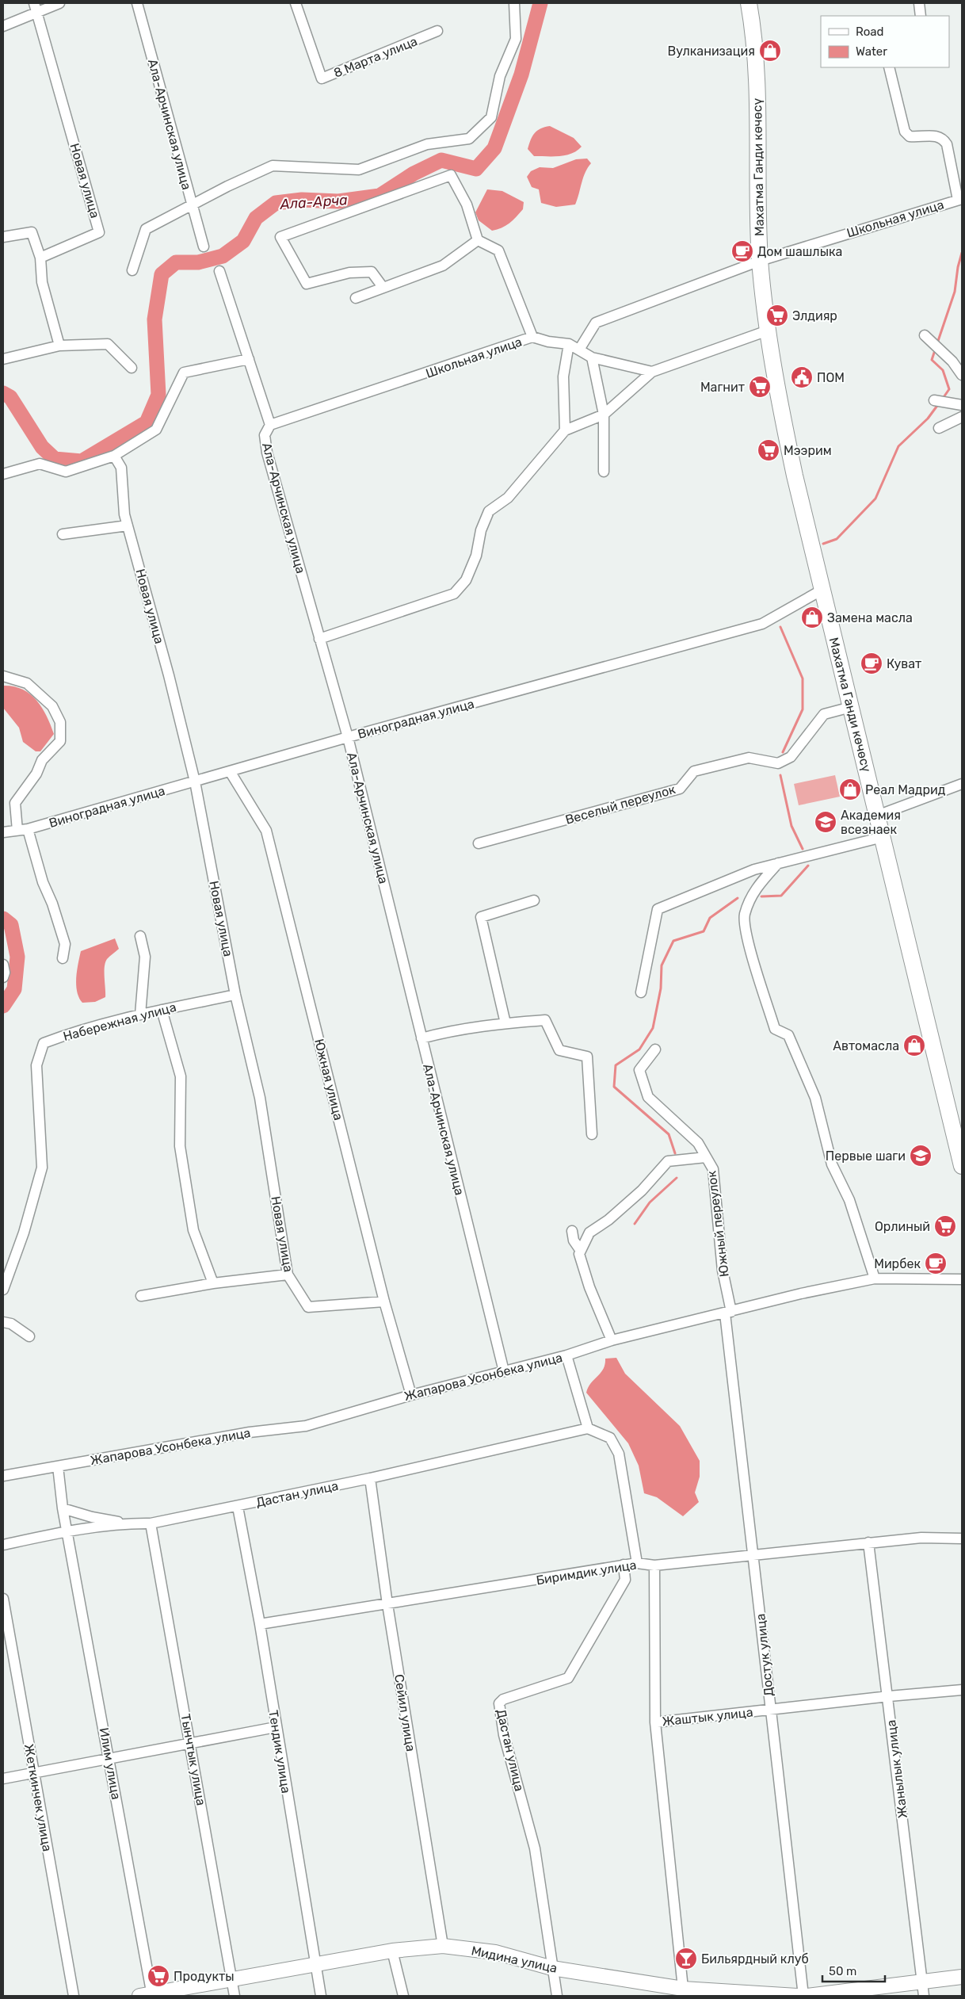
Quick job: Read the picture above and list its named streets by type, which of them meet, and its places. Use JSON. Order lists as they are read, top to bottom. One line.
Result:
{"streets":{"main road":["Махатма Ганди көчөсү"],"street":["8 Марта улица","Ала-Арчинская улица","Новая улица","Школьная улица","Виноградная улица","Веселый переулок","Набережная улица","Южная улица","Южный переулок","Жапарова Усонбека улица","Дастан улица","Биримдик улица","Достук улица","Сейил улица","Жаштык улица","Тендик улица","Тынчтык улица","Илим улица","Жанылык улица","Жеткинчек улица","Мидина улица"]},"crossings":[["Ала-Арчинская улица","Школьная улица"],["Ала-Арчинская улица","Виноградная улица"],["Ала-Арчинская улица","Жапарова Усонбека улица"],["Махатма Ганди көчөсү","Школьная улица"],["Махатма Ганди көчөсү","Виноградная улица"],["Махатма Ганди көчөсү","Веселый переулок"],["Новая улица","Виноградная улица"],["Новая улица","Набережная улица"],["Новая улица","Южная улица"],["Виноградная улица","Южная улица"],["Южная улица","Жапарова Усонбека улица"],["Южный переулок","Жапарова Усонбека улица"],["Южный переулок","Достук улица"],["Жапарова Усонбека улица","Достук улица"],["Жапарова Усонбека улица","Илим улица"],["Дастан улица","Биримдик улица"],["Дастан улица","Сейил улица"],["Дастан улица","Тендик улица"],["Дастан улица","Тынчтык улица"],["Дастан улица","Илим улица"],["Дастан улица","Мидина улица"],["Биримдик улица","Достук улица"],["Биримдик улица","Сейил улица"],["Биримдик улица","Тендик улица"],["Биримдик улица","Жанылык улица"],["Достук улица","Жаштык улица"],["Сейил улица","Мидина улица"],["Жаштык улица","Жанылык улица"],["Жаштык улица","Мидина улица"],["Тендик улица","Мидина улица"],["Тынчтык улица","Мидина улица"],["Илим улица","Мидина улица"]],"water":["Ала-Арча"],"places":{"shop":["Вулканизация","Замена масла","Реал Мадрид","Автомасла"],"cafe":["Дом шашлыка","Куват","Мирбек"],"supermarket":["Элдияр","Магнит","Мээрим","Орлиный","Продукты"],"public building":["ПОМ"],"school or university":["Академия всезнаек","Первые шаги"],"bar":["Бильярдный клуб"]},"legend":["Road","Water"],"scale_bar":"50 m"}
